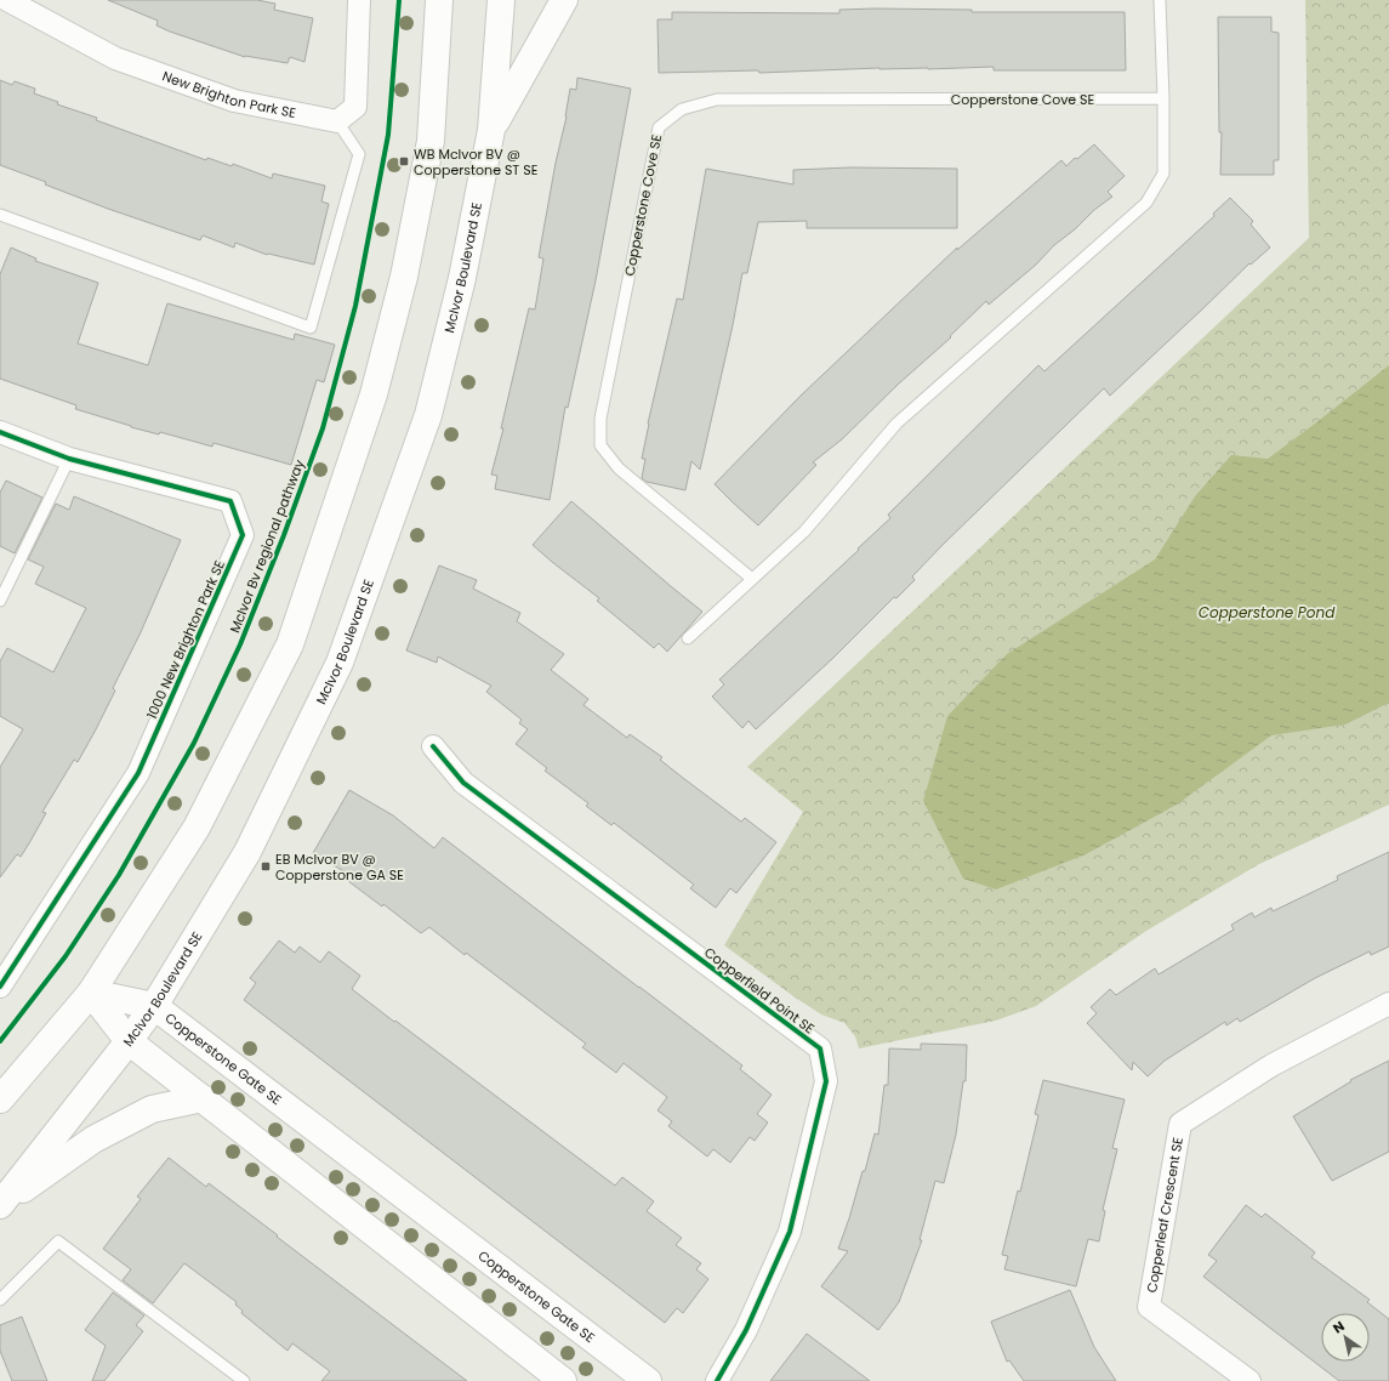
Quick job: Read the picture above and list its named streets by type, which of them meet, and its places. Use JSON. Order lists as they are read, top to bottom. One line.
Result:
{"streets":{"main road":["McIvor Boulevard SE","Copperstone Gate SE"],"street":["New Brighton Park SE","1000 New Brighton Park SE","Copperfield Point SE","Copperleaf Crescent SE"],"lane":["Copperstone Cove SE"],"cycle path":["McIvor Bv regional pathway"]},"crossings":[["McIvor Boulevard SE","Copperstone Gate SE"]],"water":["Copperstone Pond"],"places":{"transit":["WB McIvor BV @ Copperstone ST SE","EB McIvor BV @ Copperstone GA SE"]},"north":"top left"}
